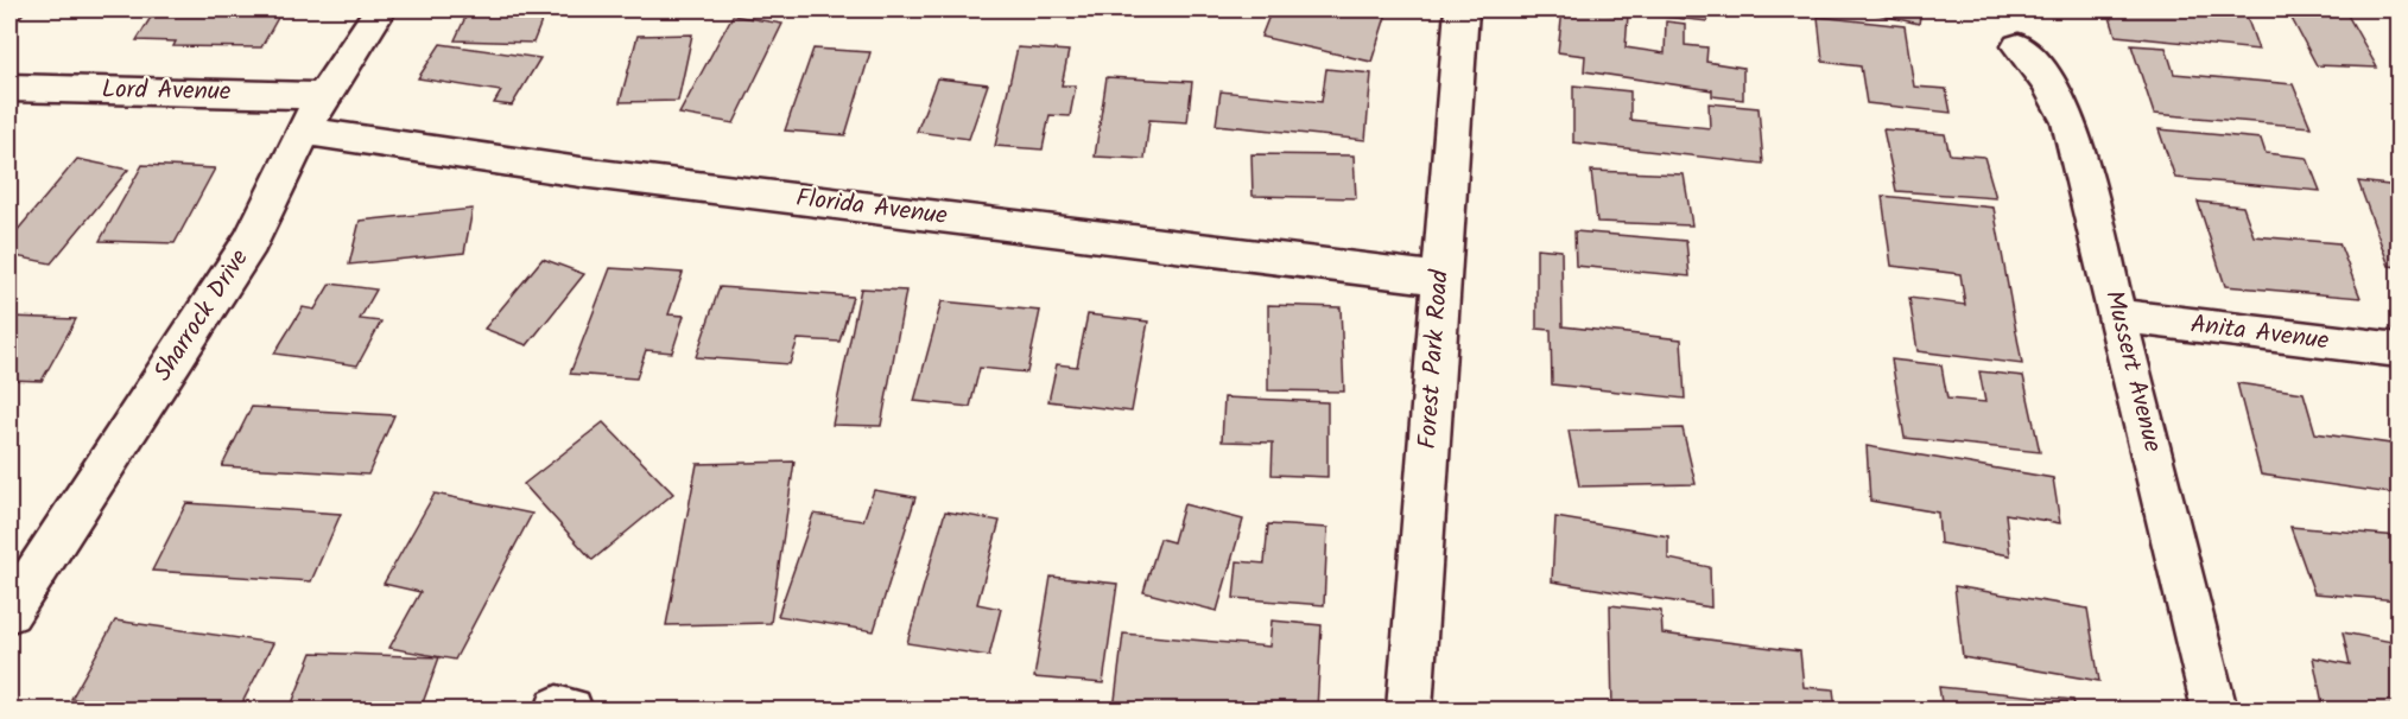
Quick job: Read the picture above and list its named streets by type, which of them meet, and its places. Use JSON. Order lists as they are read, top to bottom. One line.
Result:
{"streets":{"street":["Lord Avenue","Florida Avenue","Sharrock Drive","Anita Avenue","Forest Park Road","Mussert Avenue"]},"crossings":[["Lord Avenue","Sharrock Drive"],["Florida Avenue","Sharrock Drive"],["Florida Avenue","Forest Park Road"],["Anita Avenue","Mussert Avenue"]]}
